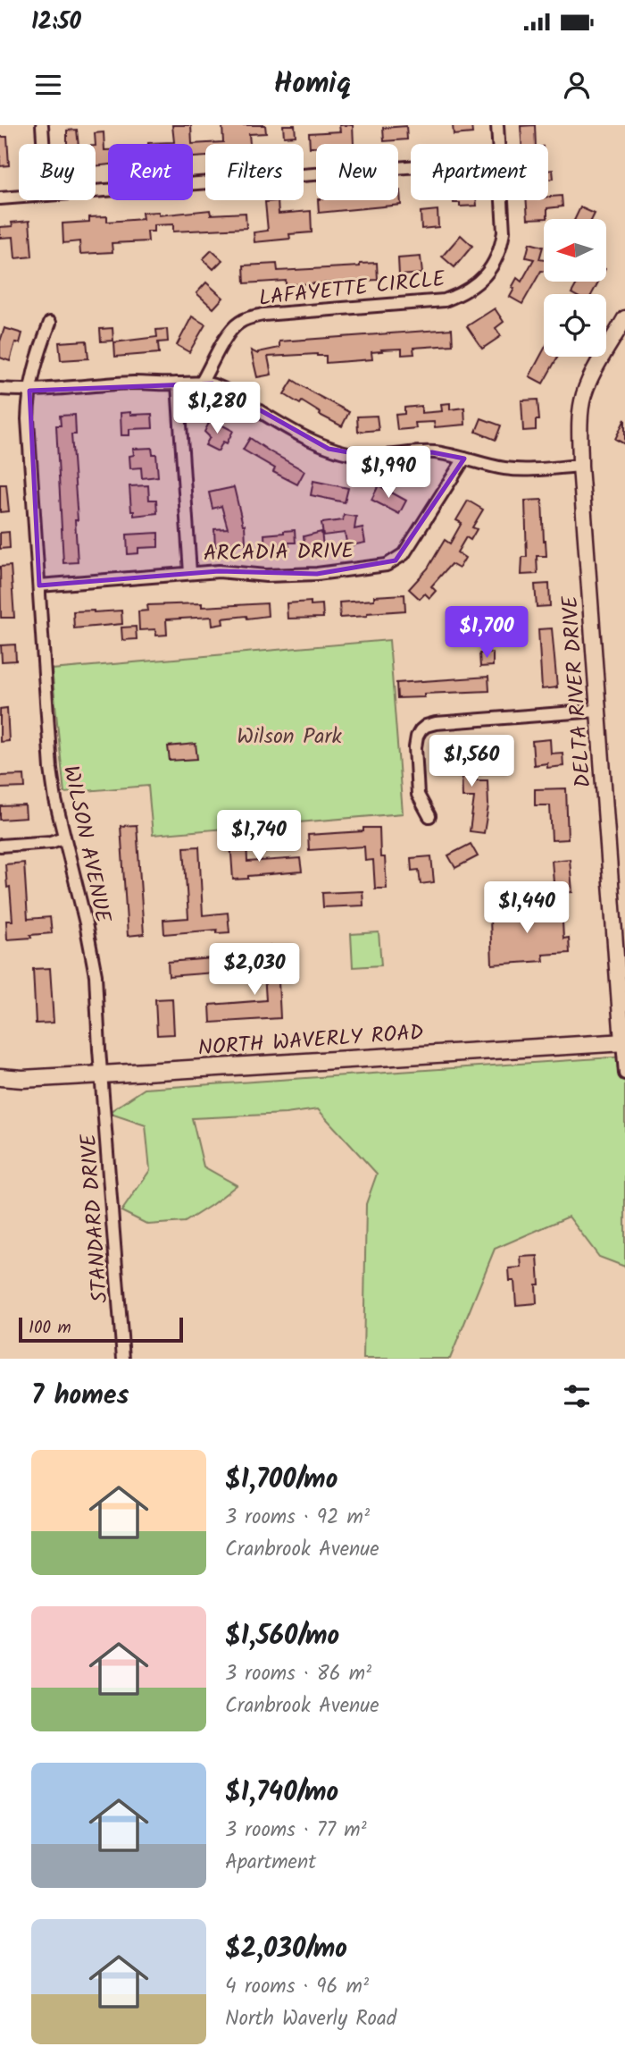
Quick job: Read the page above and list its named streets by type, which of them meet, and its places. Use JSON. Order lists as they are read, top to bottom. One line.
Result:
{"streets":{"main road":["NORTH WAVERLY ROAD"],"street":["LAFAYETTE CIRCLE","ARCADIA DRIVE","DELTA RIVER DRIVE","WILSON AVENUE","STANDARD DRIVE"]},"crossings":[["ARCADIA DRIVE","WILSON AVENUE"],["DELTA RIVER DRIVE","NORTH WAVERLY ROAD"],["WILSON AVENUE","NORTH WAVERLY ROAD"],["WILSON AVENUE","STANDARD DRIVE"],["NORTH WAVERLY ROAD","STANDARD DRIVE"]],"parks":["Wilson Park"],"scale_bar":"100 m","north":"left","page":{"status":"12:50","header":"Homiq","chip":["Buy","Rent","Filters","New","Apartment"],"price":["$1,280","$1,990","$1,700","$1,560","$1,740","$1,440","$2,030"],"scale":"100 m","heading":"7 homes","list":[{"name":"$1,700/mo","note":"3 rooms · 92 m² · Cranbrook Avenue"},{"name":"$1,560/mo","note":"3 rooms · 86 m² · Cranbrook Avenue"},{"name":"$1,740/mo","note":"3 rooms · 77 m² · Apartment"},{"name":"$2,030/mo","note":"4 rooms · 96 m² · North Waverly Road"}]}}
